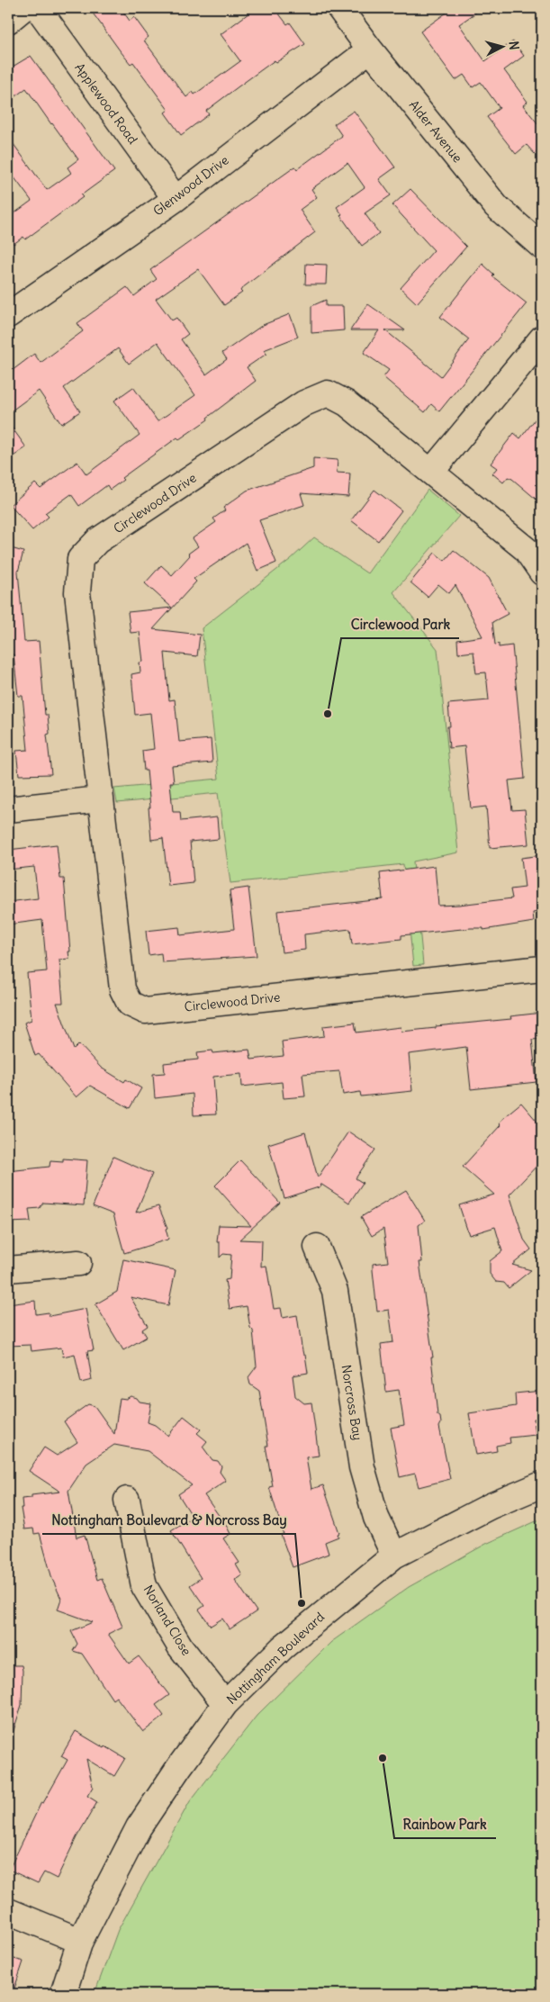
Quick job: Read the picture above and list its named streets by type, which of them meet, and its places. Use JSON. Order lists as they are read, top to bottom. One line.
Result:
{"streets":{"street":["Applewood Road","Alder Avenue","Glenwood Drive","Circlewood Drive","Norcross Bay","Norland Close","Nottingham Boulevard"]},"crossings":[["Applewood Road","Glenwood Drive"],["Alder Avenue","Glenwood Drive"],["Norcross Bay","Nottingham Boulevard"],["Norland Close","Nottingham Boulevard"]],"places":["Circlewood Park","Nottingham Boulevard & Norcross Bay","Rainbow Park"],"north":"right"}
